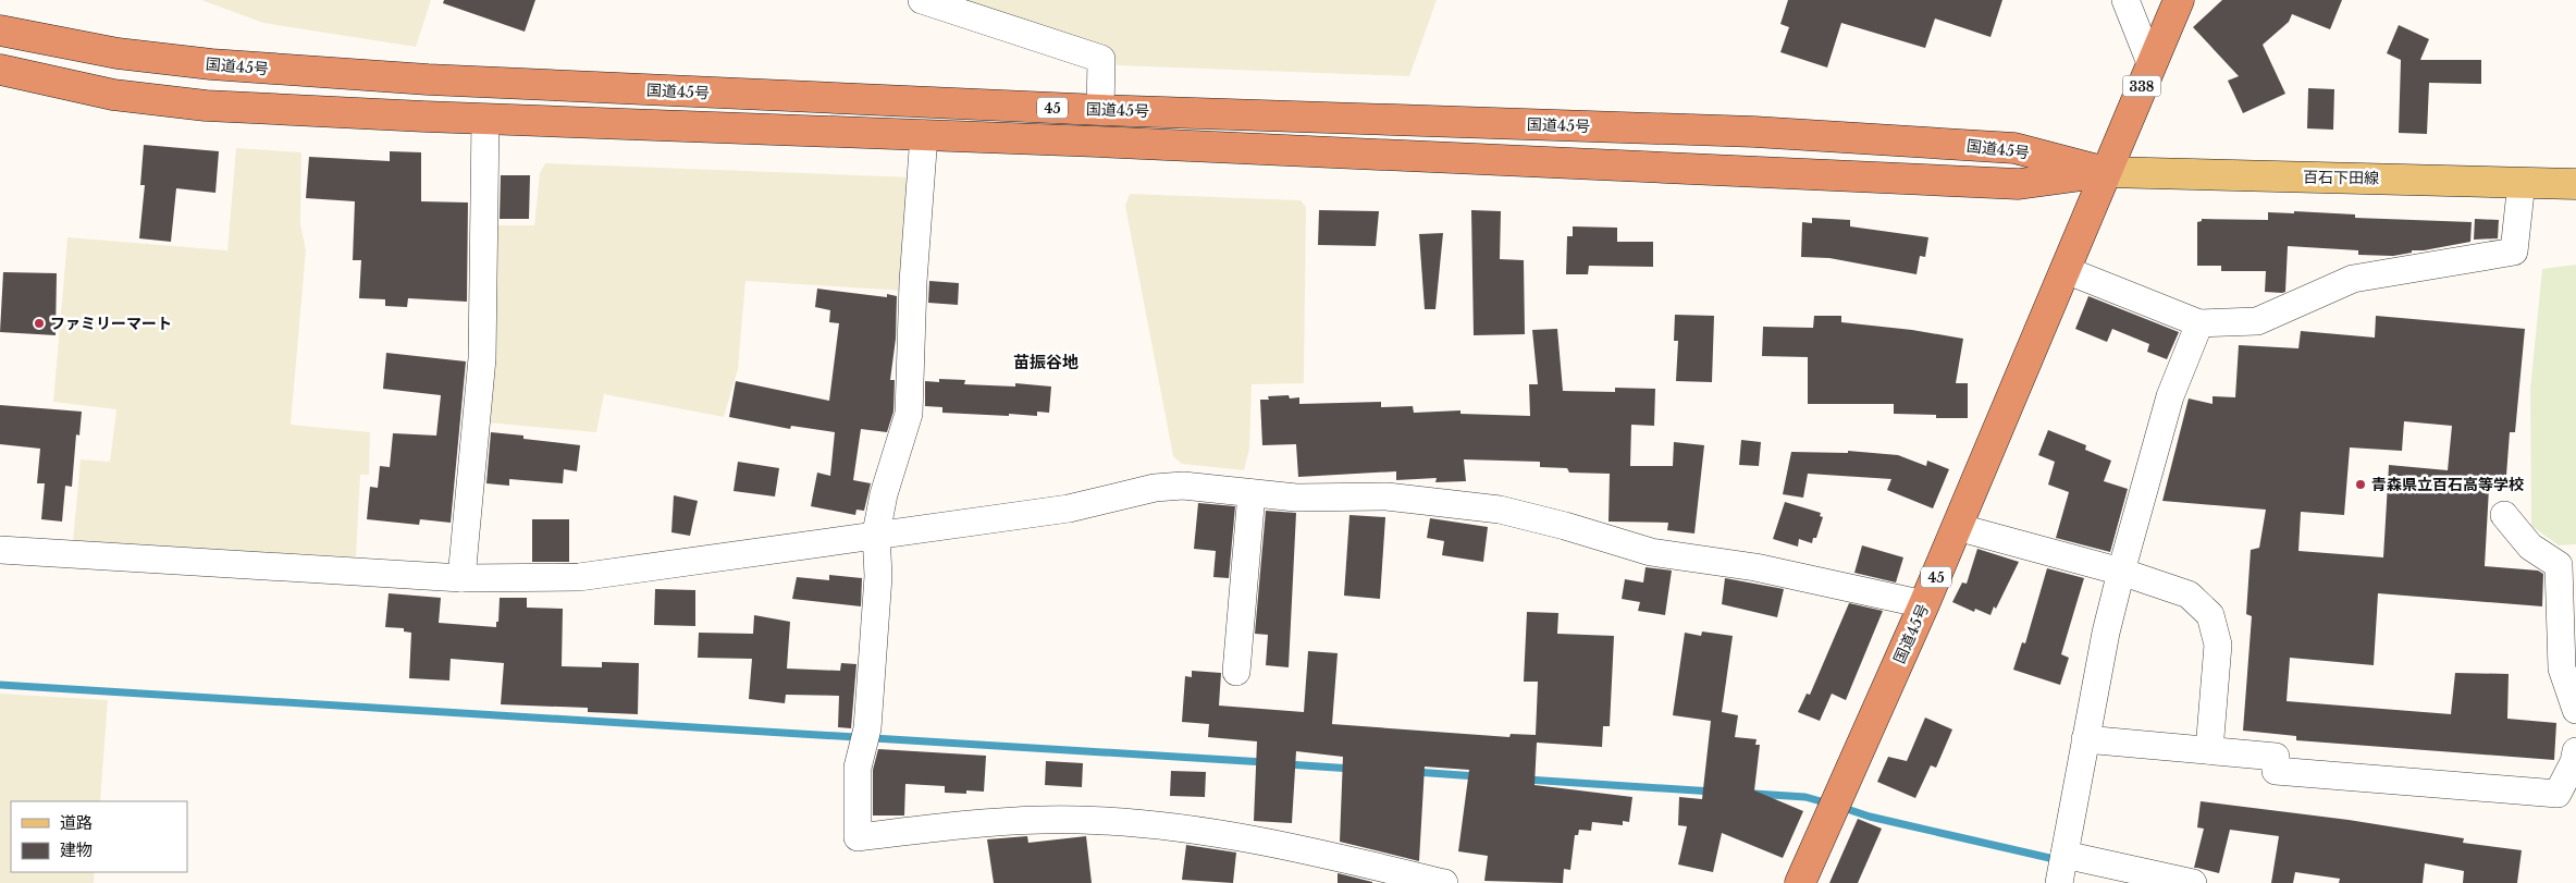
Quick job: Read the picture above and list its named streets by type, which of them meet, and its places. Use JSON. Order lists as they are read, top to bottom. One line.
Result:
{"streets":{"highway":["国道45号","338","45"],"main road":["百石下田線"]},"crossings":[["国道45号","338"],["国道45号","百石下田線"],["338","百石下田線"]],"districts":["苗振谷地"],"places":["ファミリーマート","青森県立百石高等学校"],"legend":["道路","建物"]}
